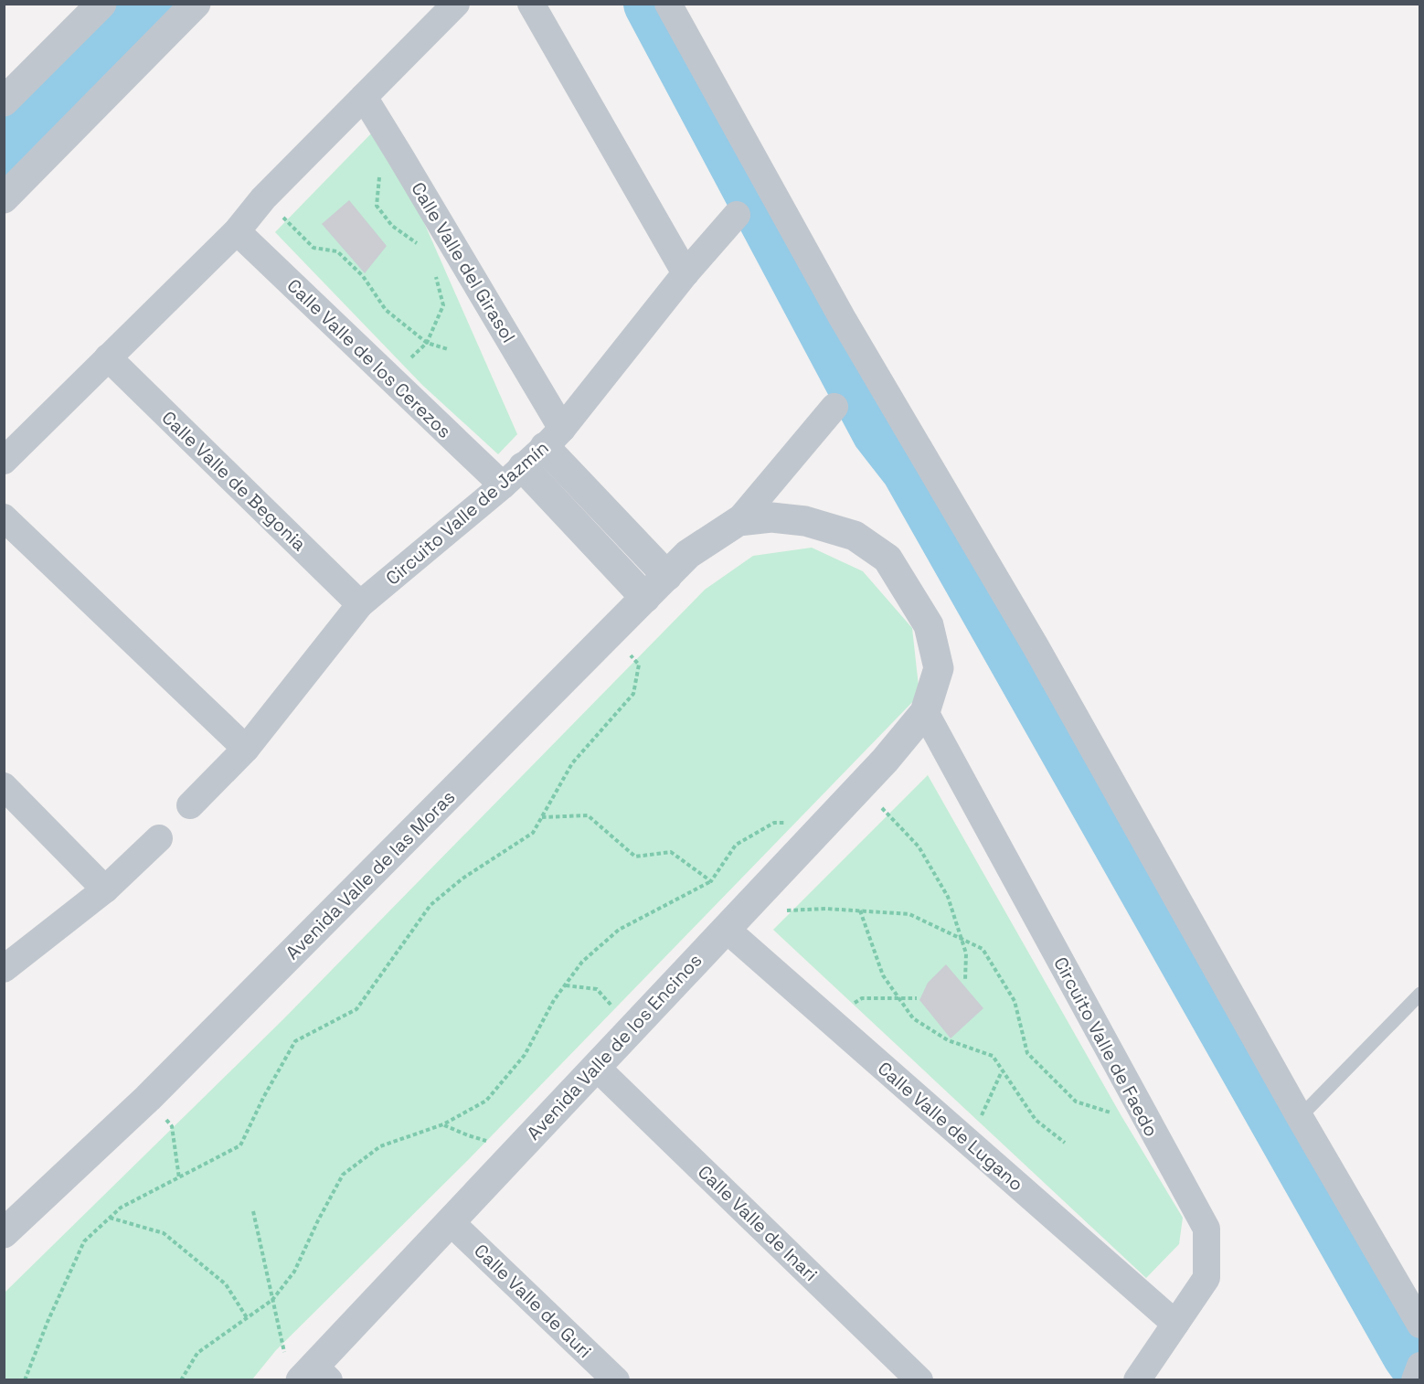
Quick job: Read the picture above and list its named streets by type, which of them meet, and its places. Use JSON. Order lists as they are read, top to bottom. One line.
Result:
{"streets":{"street":["Calle Valle del Girasol","Calle Valle de los Cerezos","Calle Valle de Begonia","Circuito Valle de Jazmín","Avenida Valle de las Moras","Avenida Valle de los Encinos","Circuito Valle de Faedo","Calle Valle de Lugano","Calle Valle de Inari","Calle Valle de Guri"]},"crossings":[["Calle Valle del Girasol","Circuito Valle de Jazmín"],["Calle Valle de los Cerezos","Circuito Valle de Jazmín"],["Calle Valle de Begonia","Circuito Valle de Jazmín"],["Avenida Valle de las Moras","Avenida Valle de los Encinos"],["Avenida Valle de las Moras","Circuito Valle de Faedo"],["Avenida Valle de los Encinos","Circuito Valle de Faedo"],["Avenida Valle de los Encinos","Calle Valle de Lugano"],["Avenida Valle de los Encinos","Calle Valle de Inari"],["Avenida Valle de los Encinos","Calle Valle de Guri"],["Circuito Valle de Faedo","Calle Valle de Lugano"]]}
